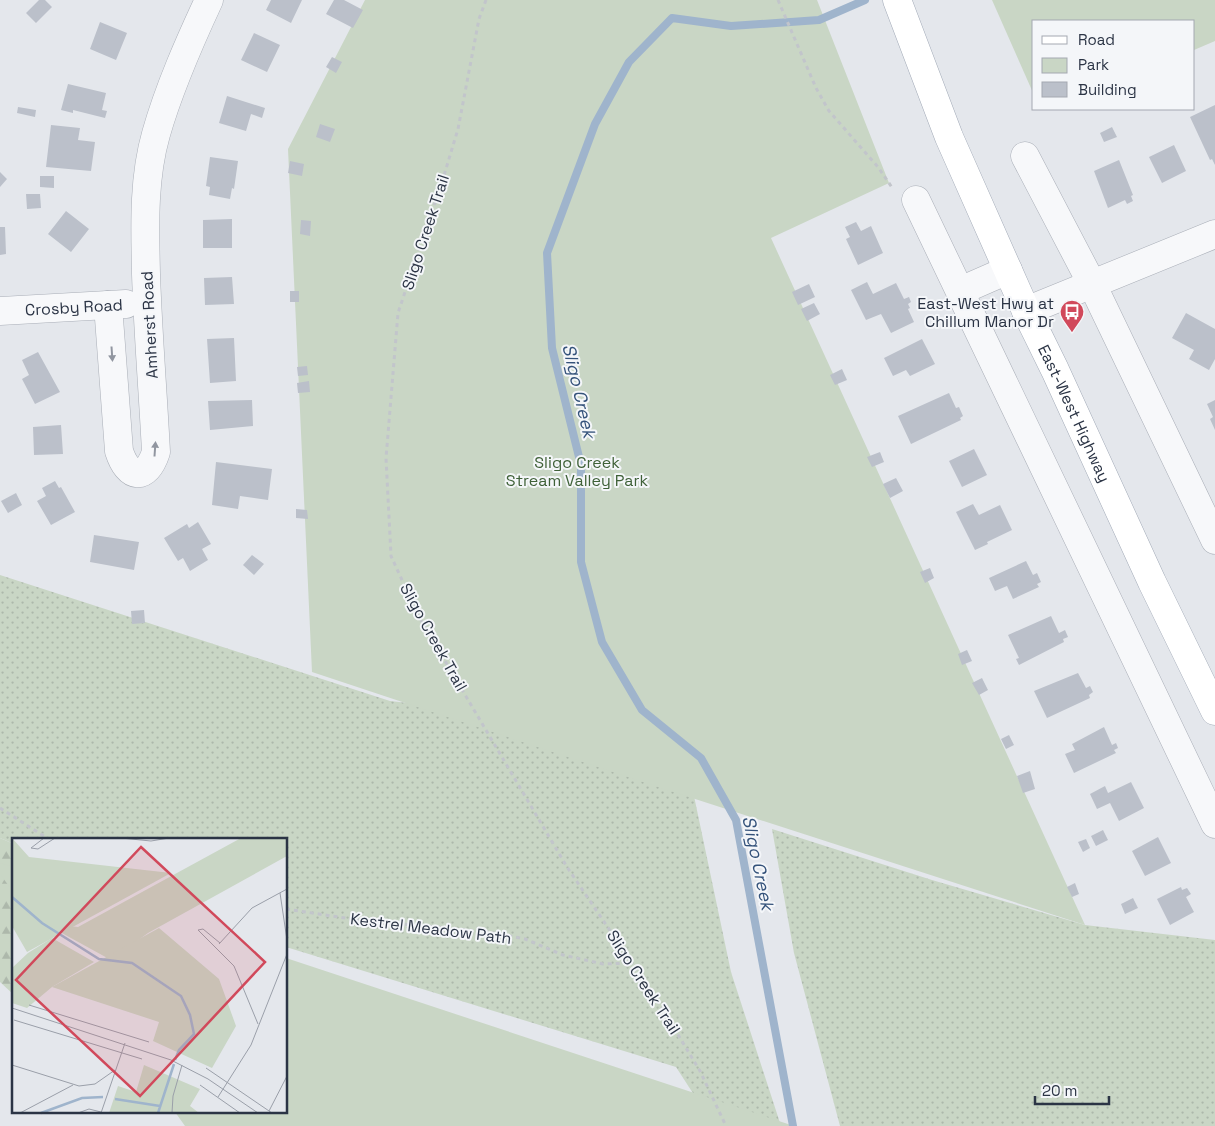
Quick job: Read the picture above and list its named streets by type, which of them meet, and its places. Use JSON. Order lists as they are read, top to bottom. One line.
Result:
{"streets":{"main road":["East-West Highway"],"street":["Crosby Road","Amherst Road"],"path":["Sligo Creek Trail","Kestrel Meadow Path"]},"crossings":[["Sligo Creek Trail","Kestrel Meadow Path"],["Crosby Road","Amherst Road"]],"water":["Sligo Creek"],"parks":["Sligo Creek Stream Valley Park"],"places":{"bus stop":["East-West Hwy at Chillum Manor Dr"]},"legend":["Road","Park","Building"],"scale_bar":"20 m"}
